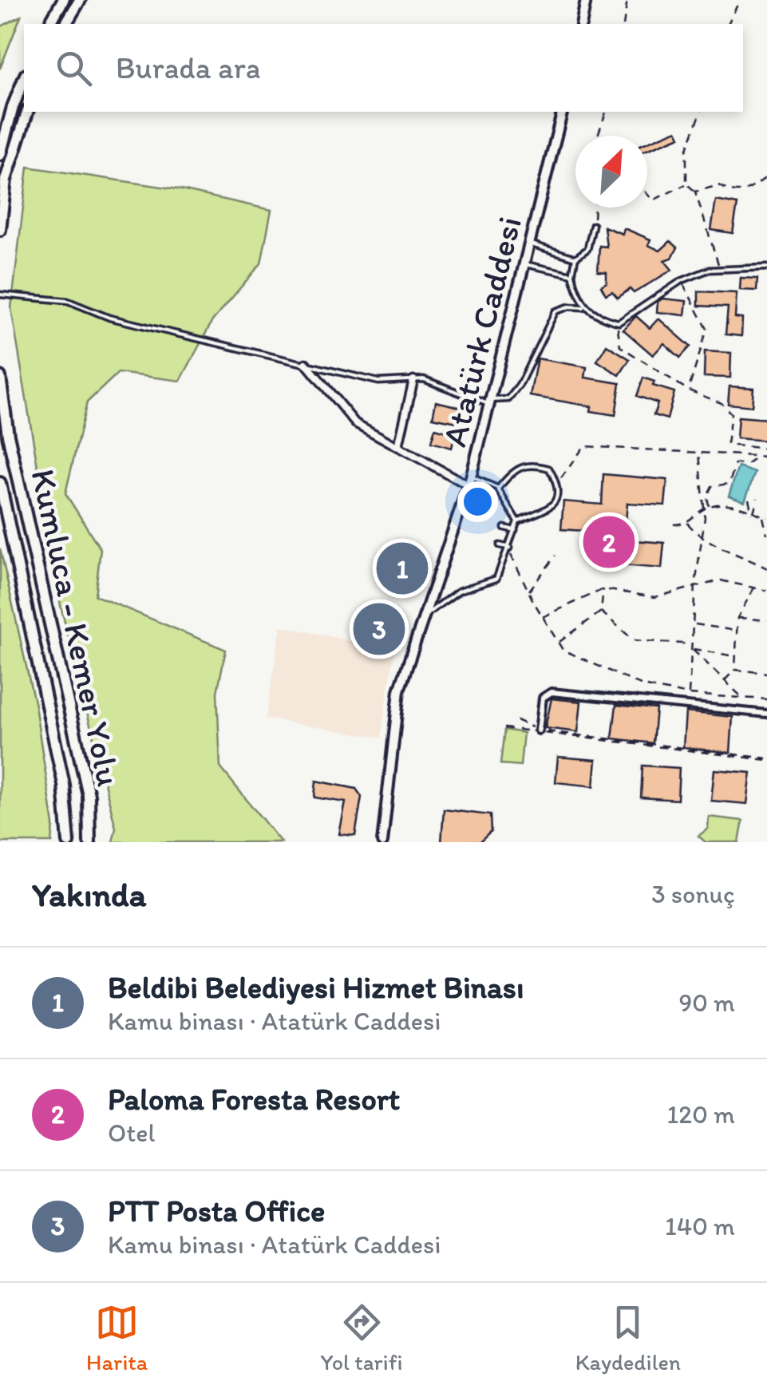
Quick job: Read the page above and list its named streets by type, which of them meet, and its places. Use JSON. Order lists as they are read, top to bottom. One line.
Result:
{"streets":{"highway":["Kumluca - Kemer Yolu"],"street":["Atatürk Caddesi"]},"north":"top right","page":{"search":"Burada ara","pins":["2","1","3"],"heading":["Yakında","3 sonuç"],"list":[{"mark":"1","name":"Beldibi Belediyesi Hizmet Binası","note":"Kamu binası · Atatürk Caddesi","value":"90 m"},{"mark":"2","name":"Paloma Foresta Resort","note":"Otel","value":"120 m"},{"mark":"3","name":"PTT Posta Office","note":"Kamu binası · Atatürk Caddesi","value":"140 m"}],"nav":["Harita","Yol tarifi","Kaydedilen"]}}
